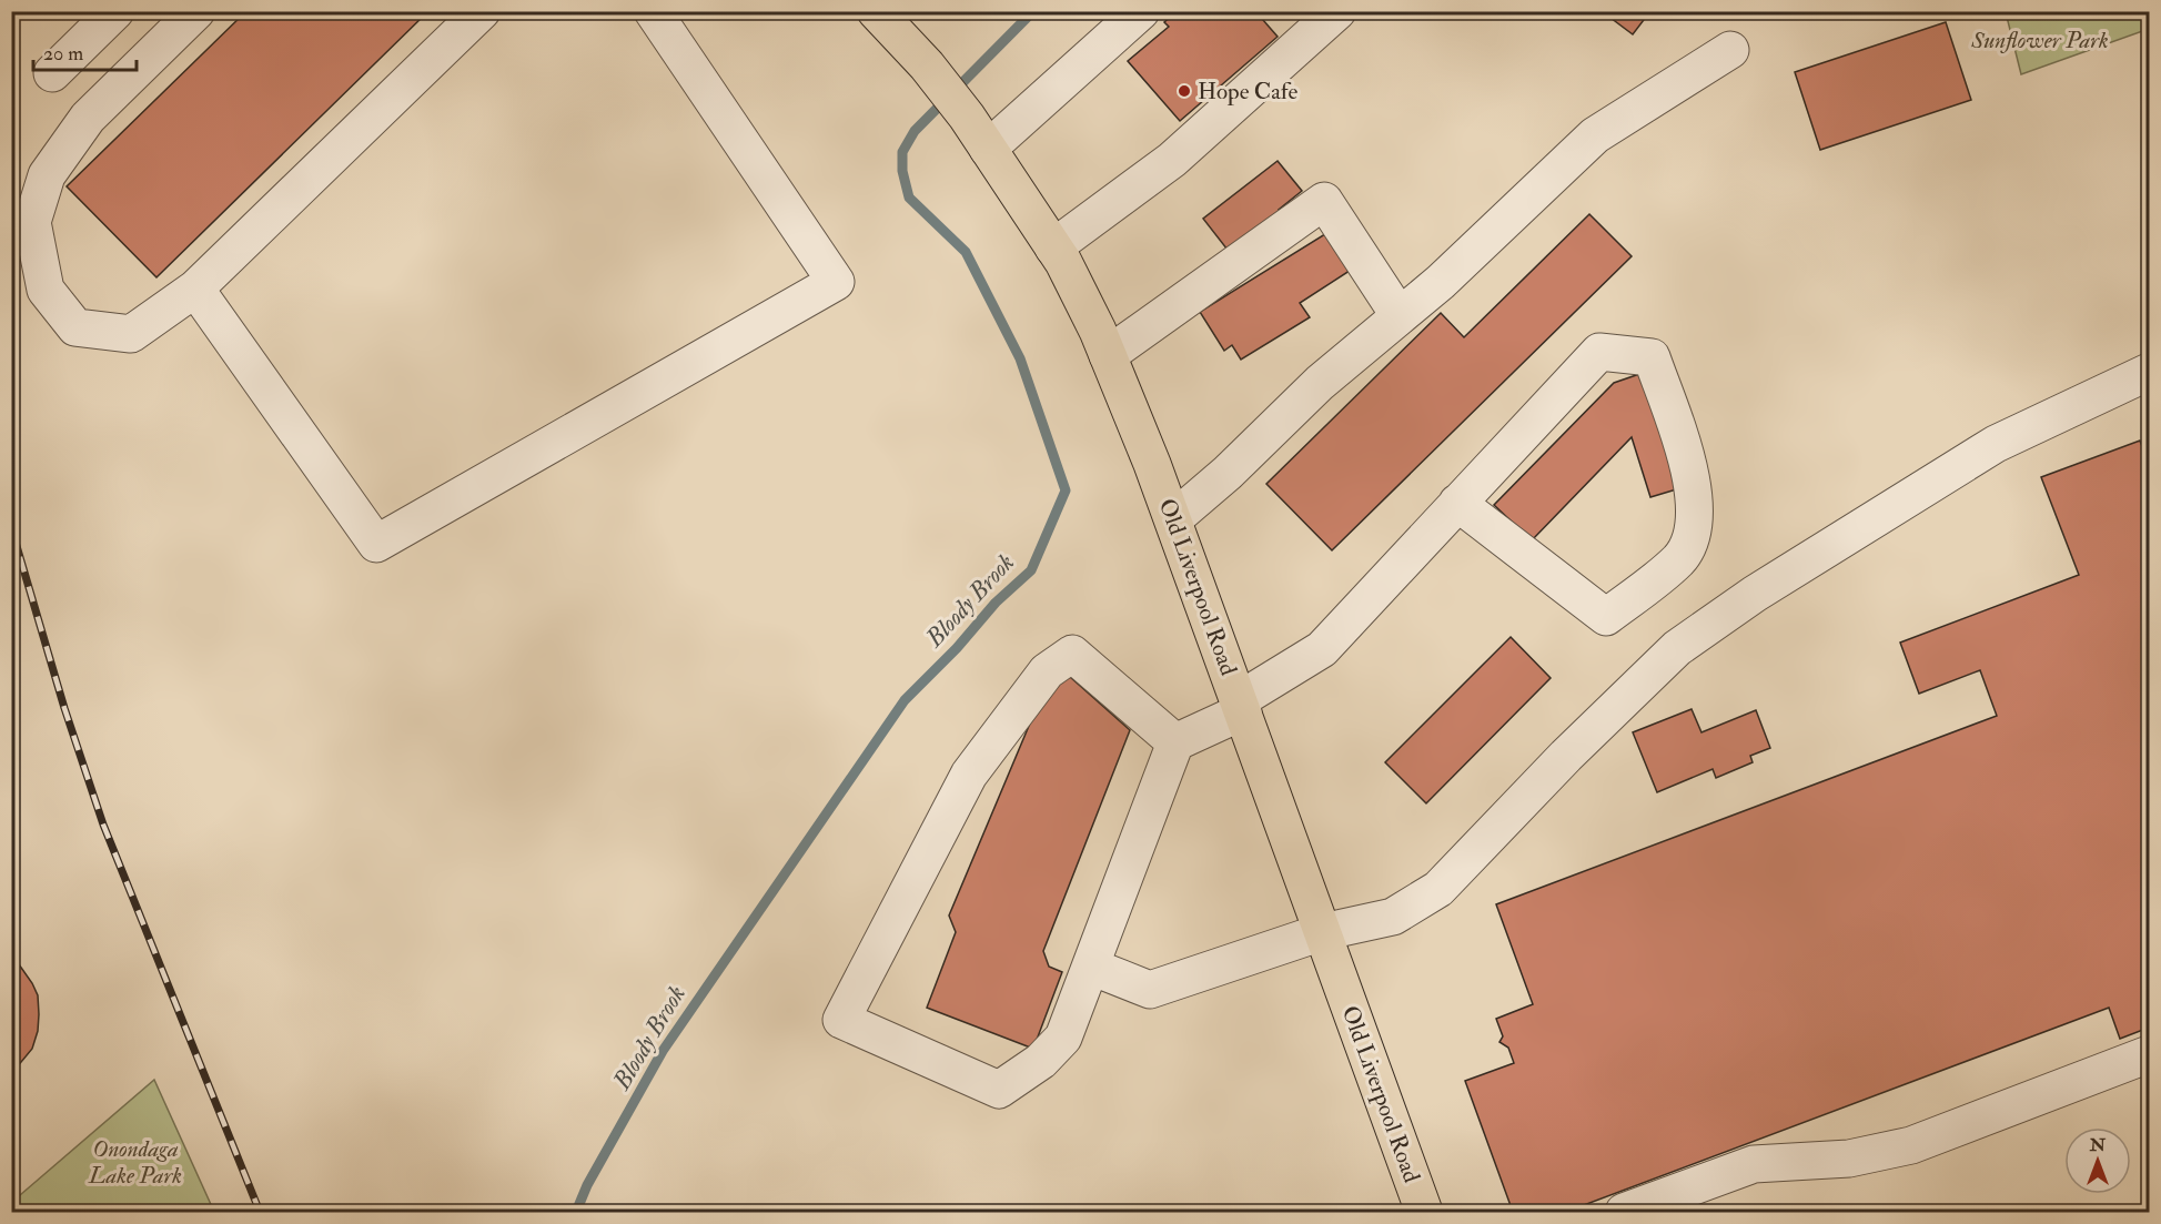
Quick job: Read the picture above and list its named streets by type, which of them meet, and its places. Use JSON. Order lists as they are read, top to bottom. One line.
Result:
{"streets":{"main road":["Old Liverpool Road"]},"water":["Bloody Brook"],"parks":["Sunflower Park","Onondaga Lake Park"],"places":["Hope Cafe"],"scale_bar":"20 m","north":"top"}
